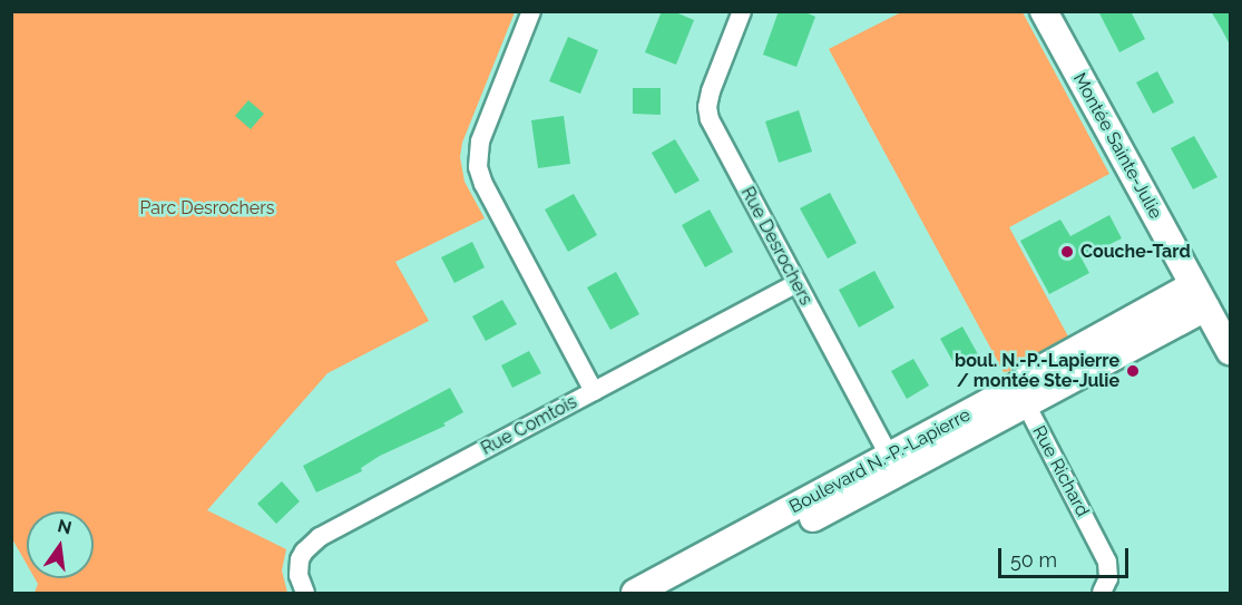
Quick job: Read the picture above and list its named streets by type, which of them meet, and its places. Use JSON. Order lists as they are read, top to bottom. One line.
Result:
{"streets":{"street":["Montée Sainte-Julie","Rue Desrochers","Rue Comtois","Boulevard N.-P.-Lapierre","Rue Richard"]},"crossings":[["Montée Sainte-Julie","Boulevard N.-P.-Lapierre"],["Rue Desrochers","Rue Comtois"],["Rue Desrochers","Boulevard N.-P.-Lapierre"],["Boulevard N.-P.-Lapierre","Rue Richard"]],"parks":["Parc Desrochers"],"places":["Couche-Tard","boul. N.-P.-Lapierre / montée Ste-Julie"],"scale_bar":"50 m","north":"top"}
